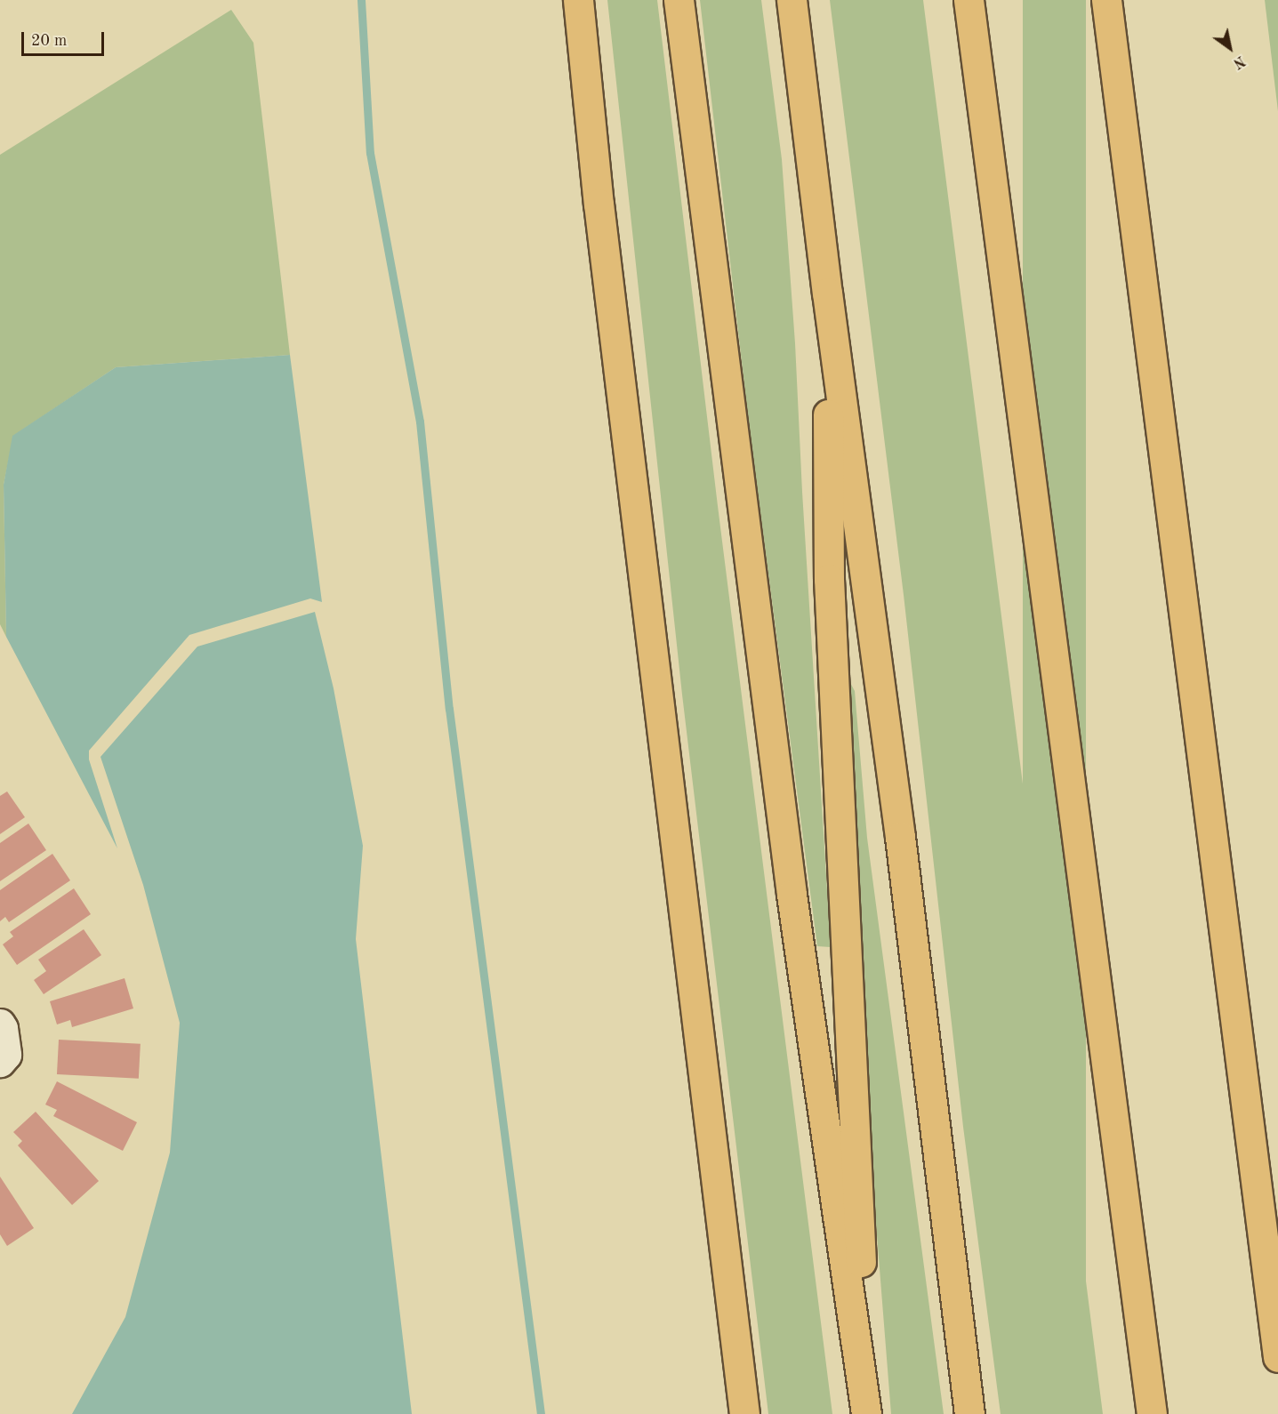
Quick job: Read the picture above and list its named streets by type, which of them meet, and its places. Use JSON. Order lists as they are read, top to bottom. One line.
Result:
{"scale_bar":"20 m","north":"bottom right"}
